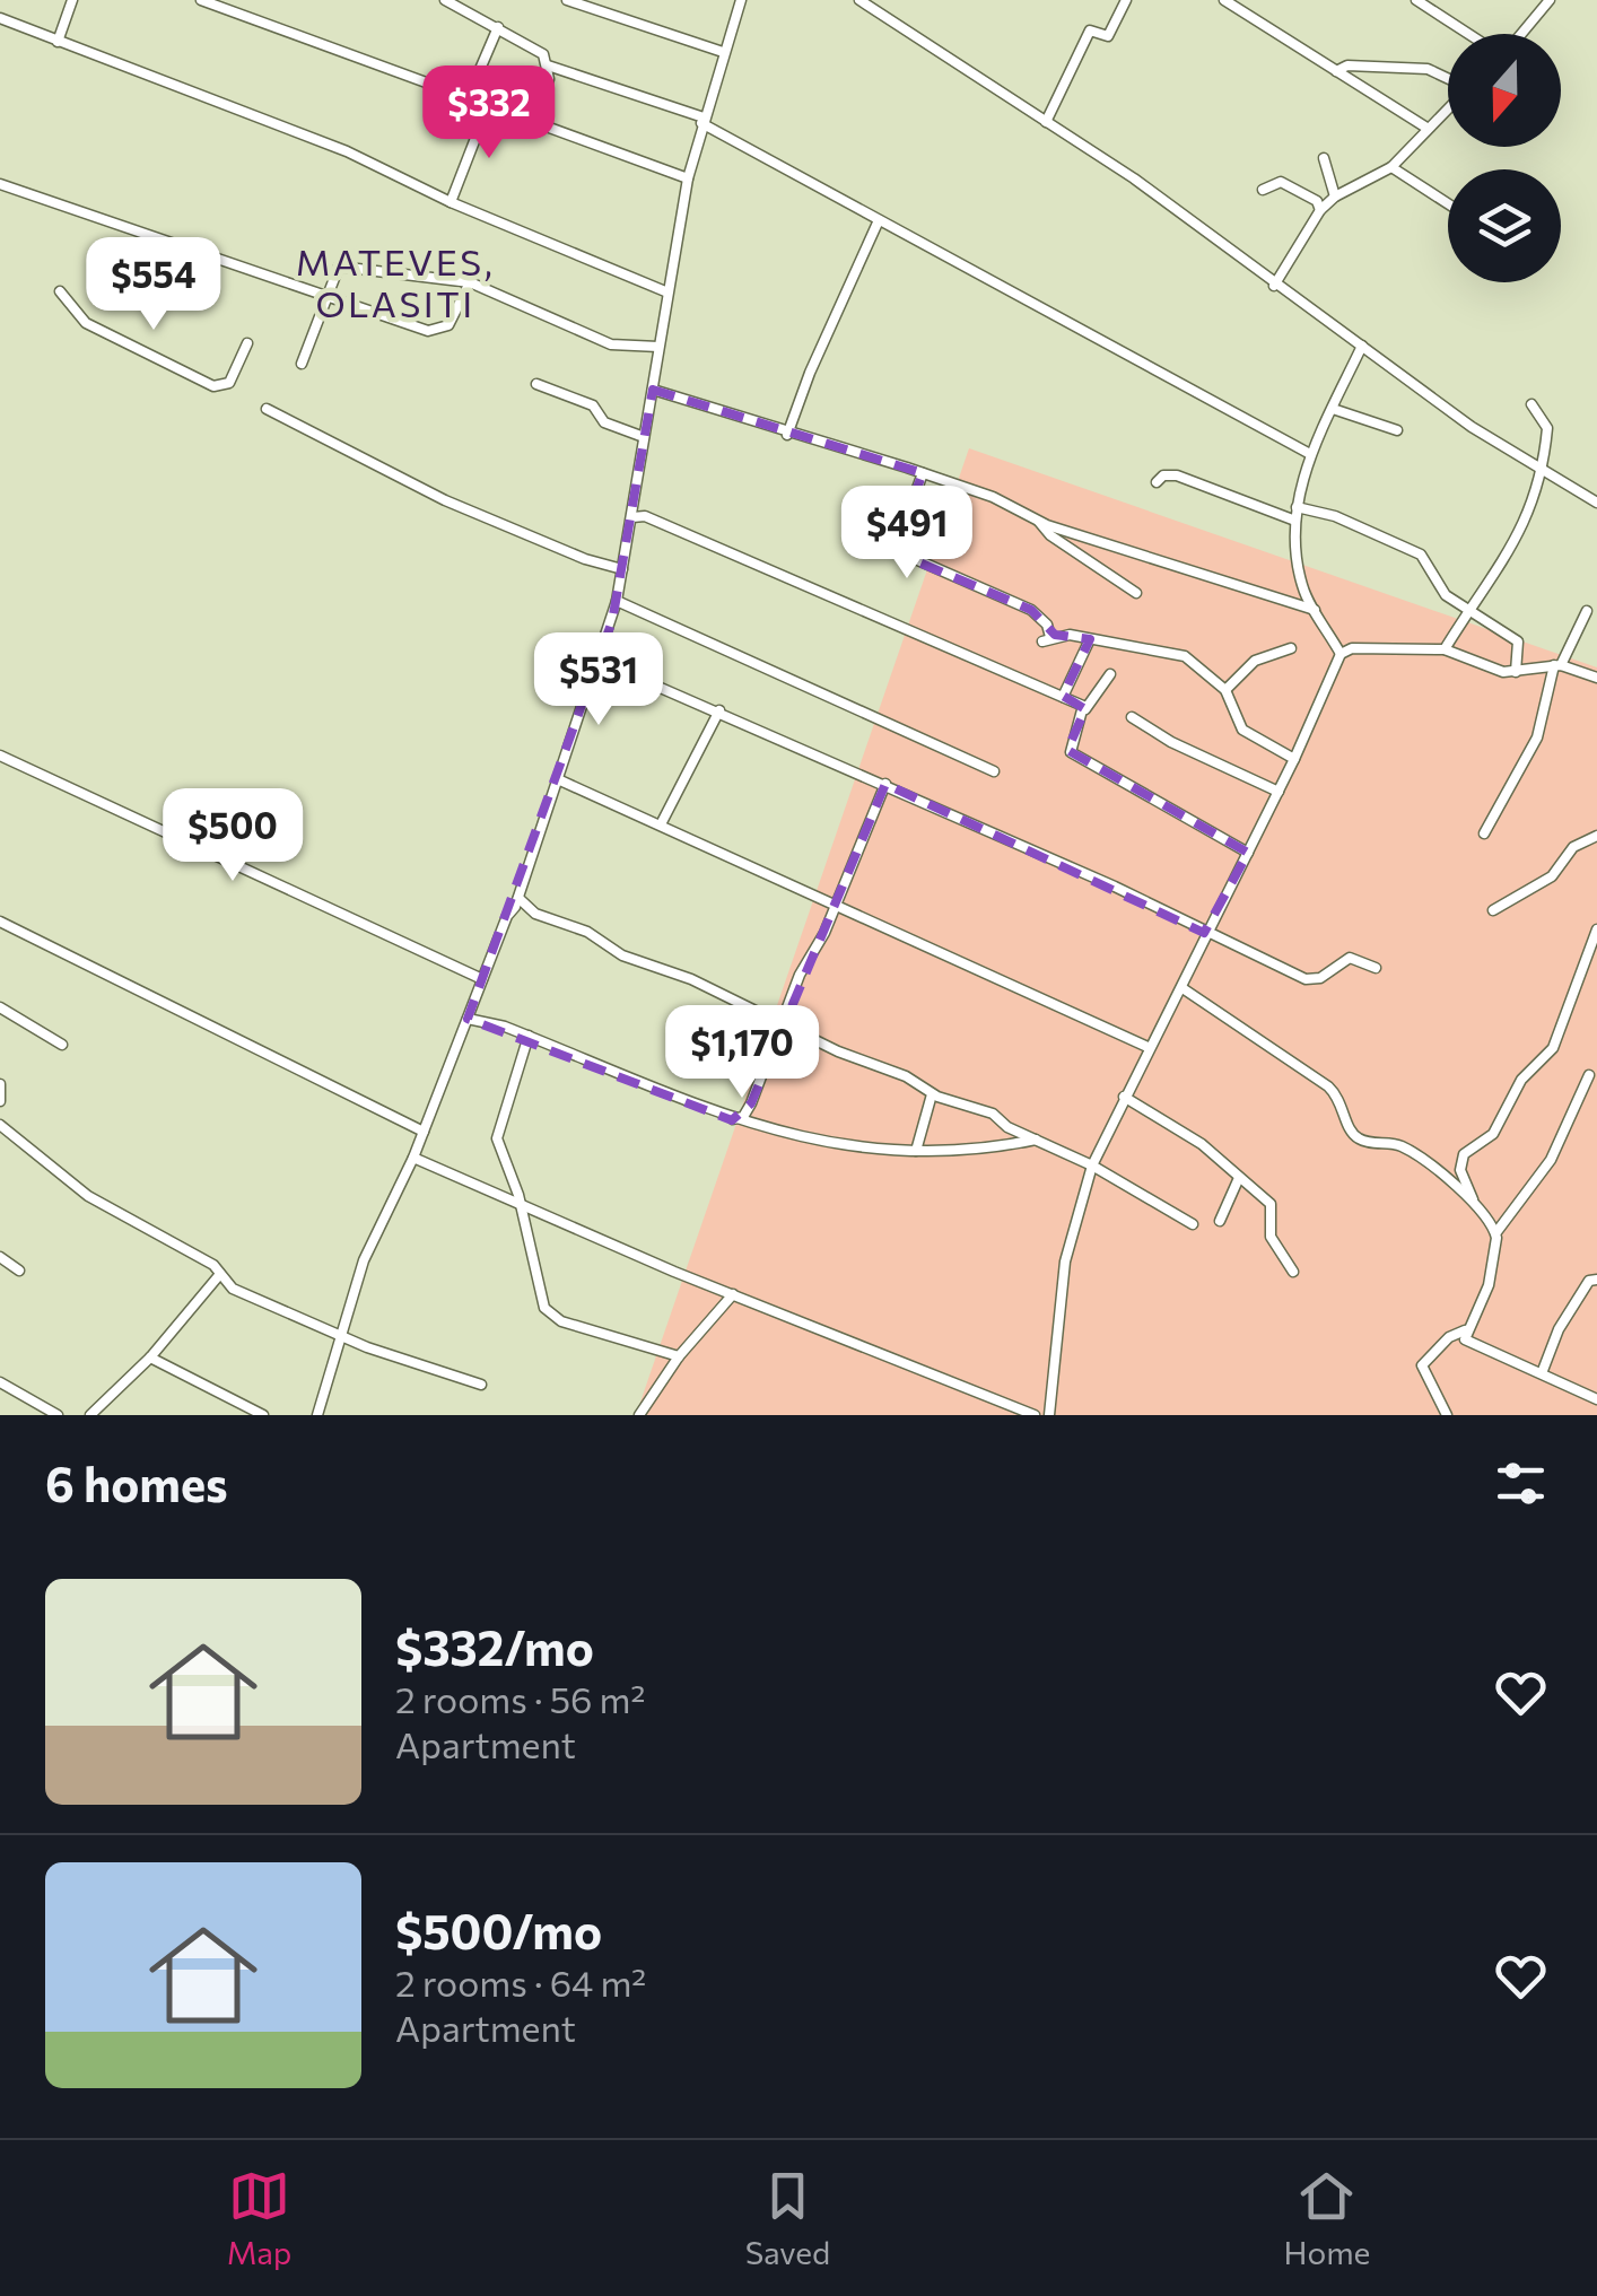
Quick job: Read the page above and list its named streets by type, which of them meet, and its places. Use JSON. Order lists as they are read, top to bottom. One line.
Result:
{"districts":["MATEVES, OLASITI"],"north":"bottom","page":{"price":["$332","$554","$491","$531","$500","$1,170"],"heading":"6 homes","list":[{"name":"$332/mo","note":"2 rooms · 56 m² · Apartment"},{"name":"$500/mo","note":"2 rooms · 64 m² · Apartment"}],"tabs":["Map","Saved","Home"]}}
